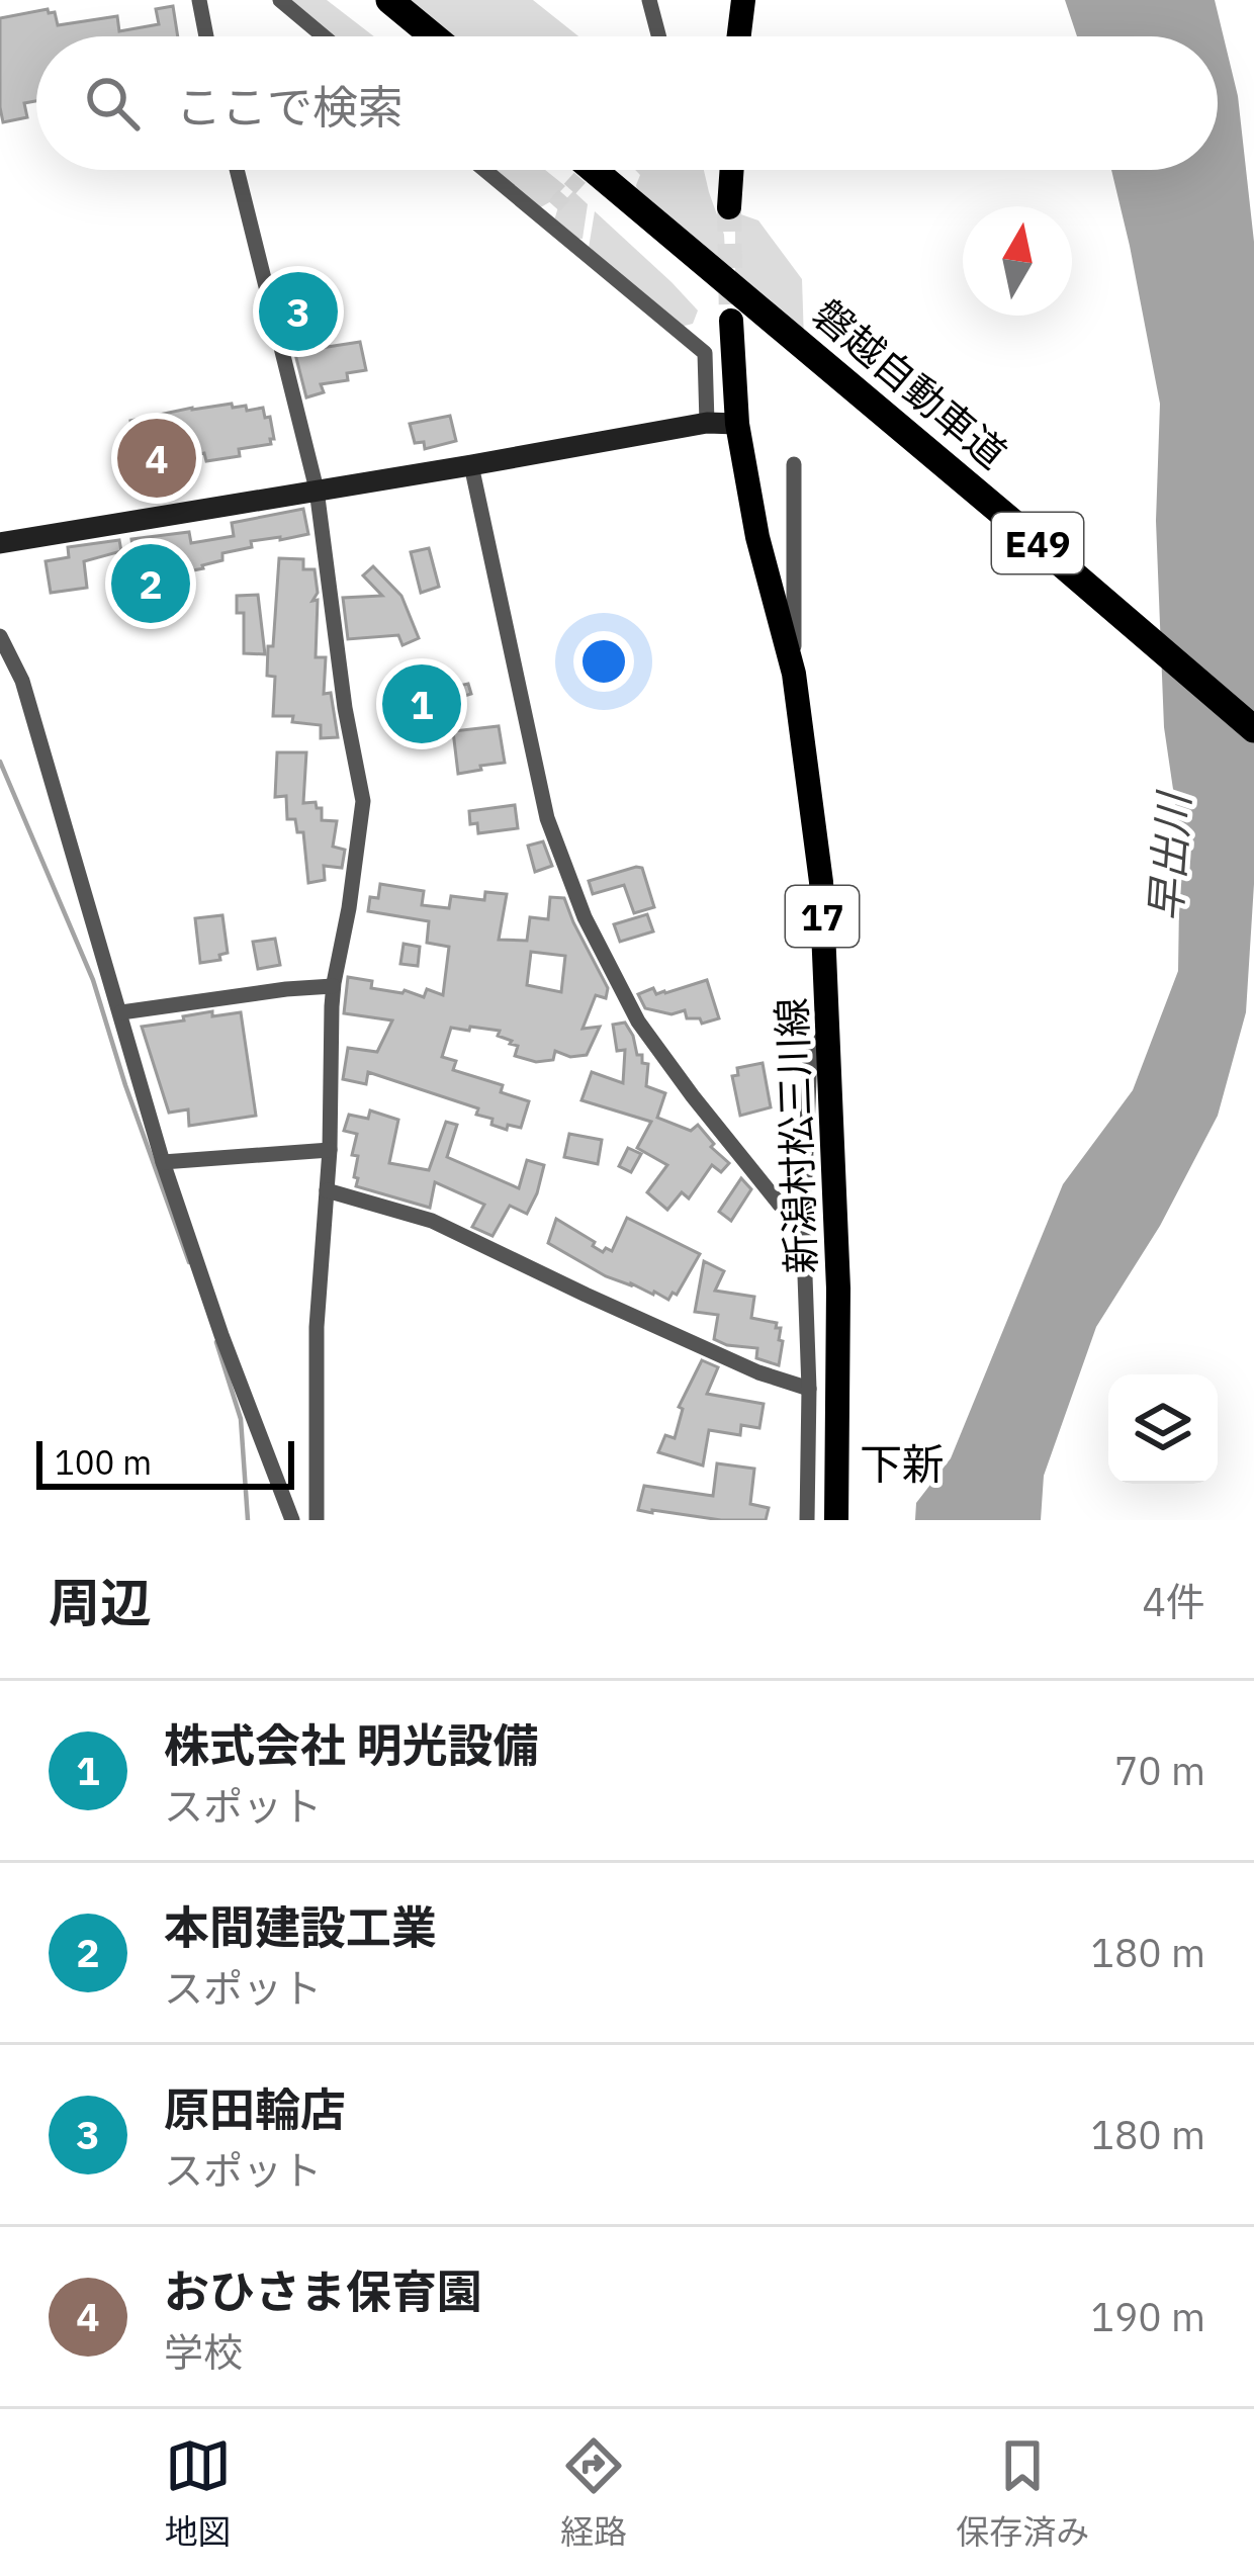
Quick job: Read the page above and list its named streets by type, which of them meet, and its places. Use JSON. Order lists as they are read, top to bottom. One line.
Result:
{"streets":{"highway":["磐越自動車道","E49"],"main road":["17","新潟村松三川線"]},"districts":["下新"],"water":["早出川"],"scale_bar":"100 m","north":"top","page":{"search":"ここで検索","pins":["3","4","2","1"],"scale":"100 m","heading":["周辺","4件"],"list":[{"mark":"1","name":"株式会社 明光設備","note":"スポット","value":"70 m"},{"mark":"2","name":"本間建設工業","note":"スポット","value":"180 m"},{"mark":"3","name":"原田輪店","note":"スポット","value":"180 m"},{"mark":"4","name":"おひさま保育園","note":"学校","value":"190 m"}],"nav":["地図","経路","保存済み"]}}
